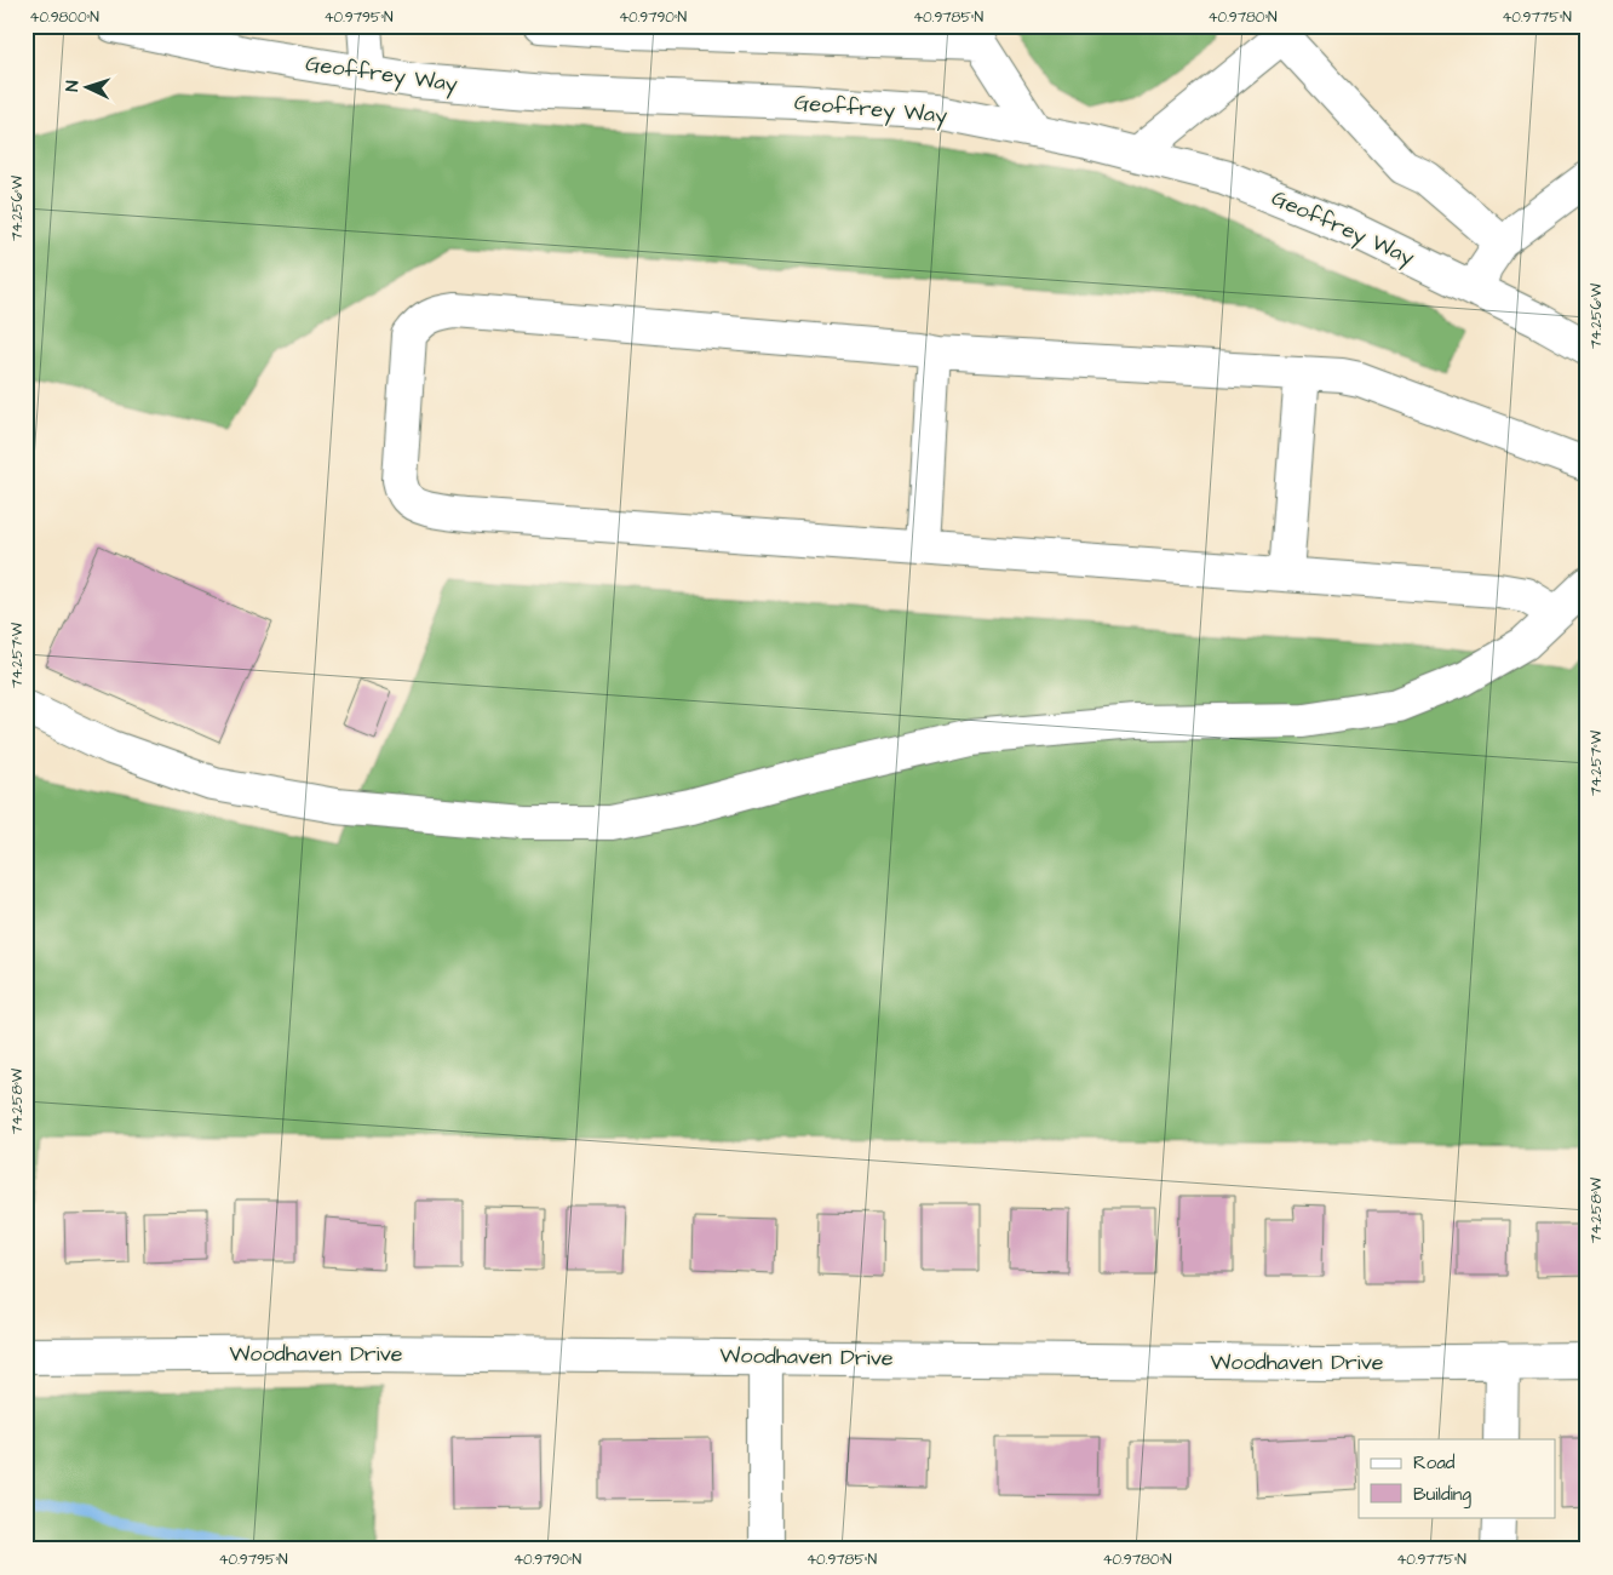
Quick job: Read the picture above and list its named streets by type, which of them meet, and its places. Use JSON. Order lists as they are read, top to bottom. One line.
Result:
{"streets":{"street":["Geoffrey Way","Woodhaven Drive"]},"legend":["Road","Building"],"north":"left","coordinates":["40.9800°N","40.9795°N","40.9790°N","40.9785°N","40.9780°N","40.9775°N","74.256°W","74.257°W","74.258°W"]}
